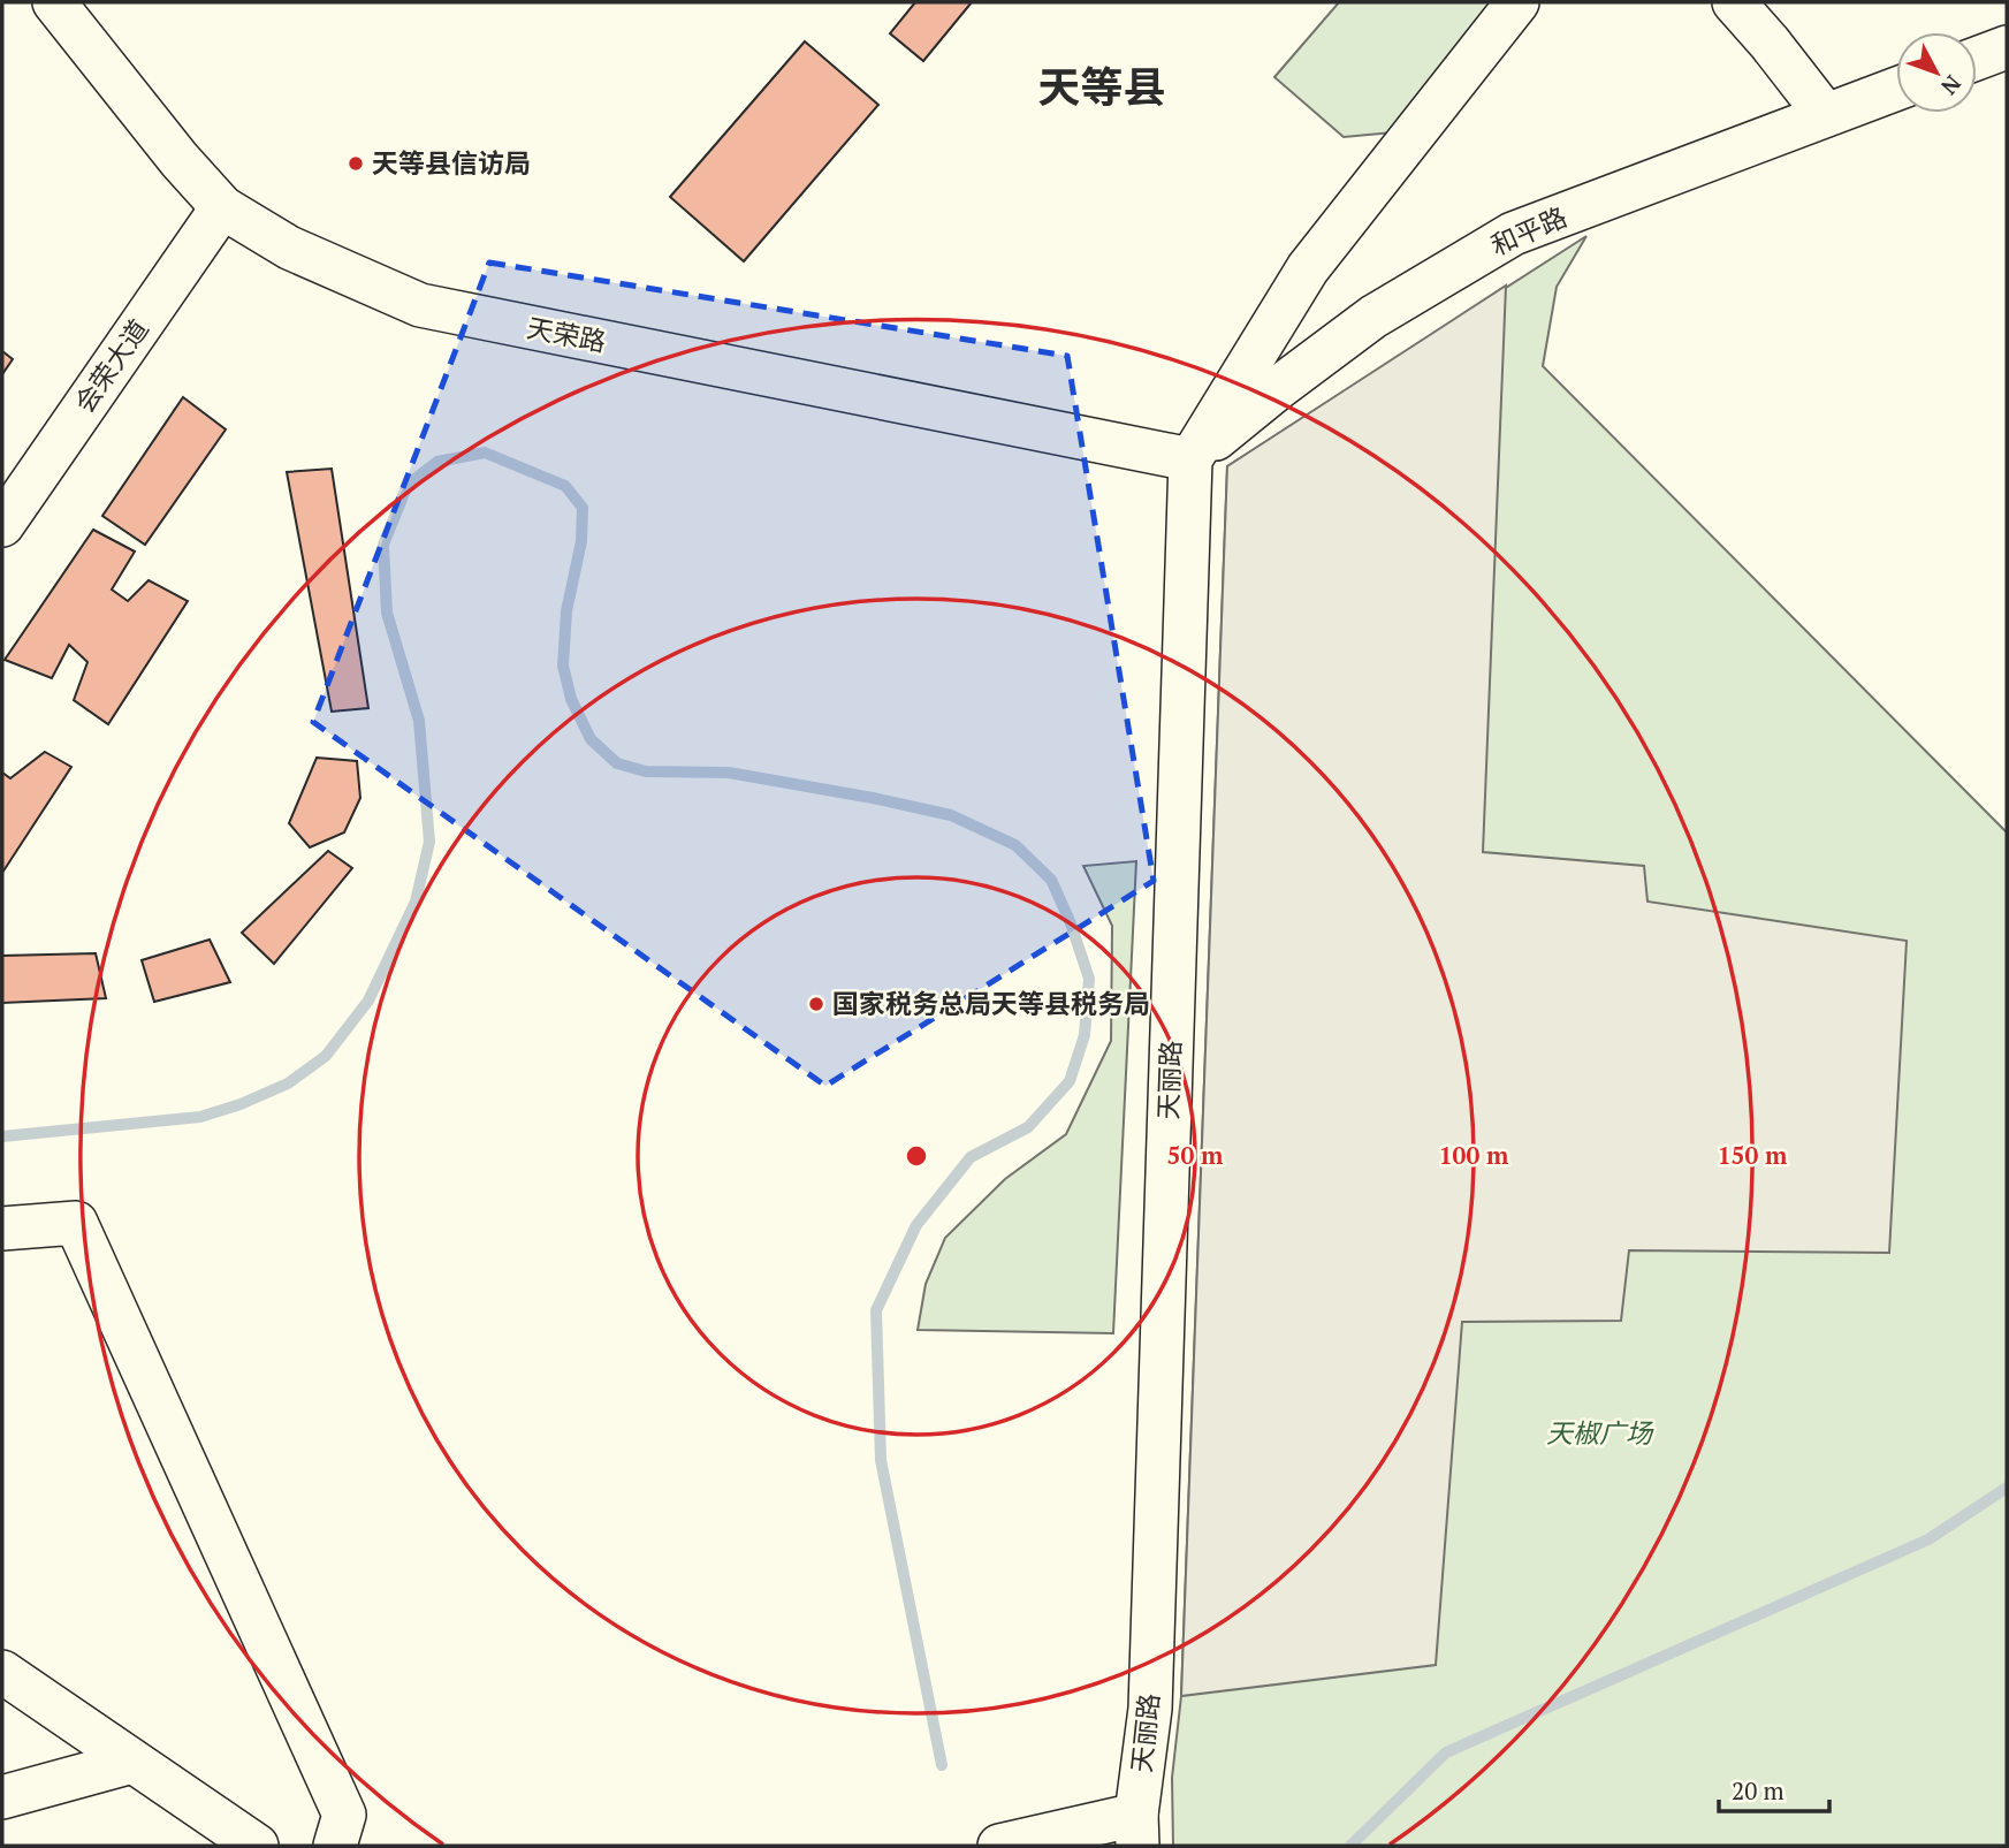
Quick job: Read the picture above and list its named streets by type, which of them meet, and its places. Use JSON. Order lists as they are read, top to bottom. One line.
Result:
{"streets":{"street":["和平路","天荣路","会荣大道","天丽路"]},"crossings":[["和平路","天荣路"],["和平路","天丽路"],["天荣路","会荣大道"],["天荣路","天丽路"]],"districts":["天等县"],"parks":["天椒广场"],"places":["天等县信访局","国家税务总局天等县税务局"],"scale_bar":"20 m","north":"bottom right","rings":["50 m","100 m","150 m"]}
